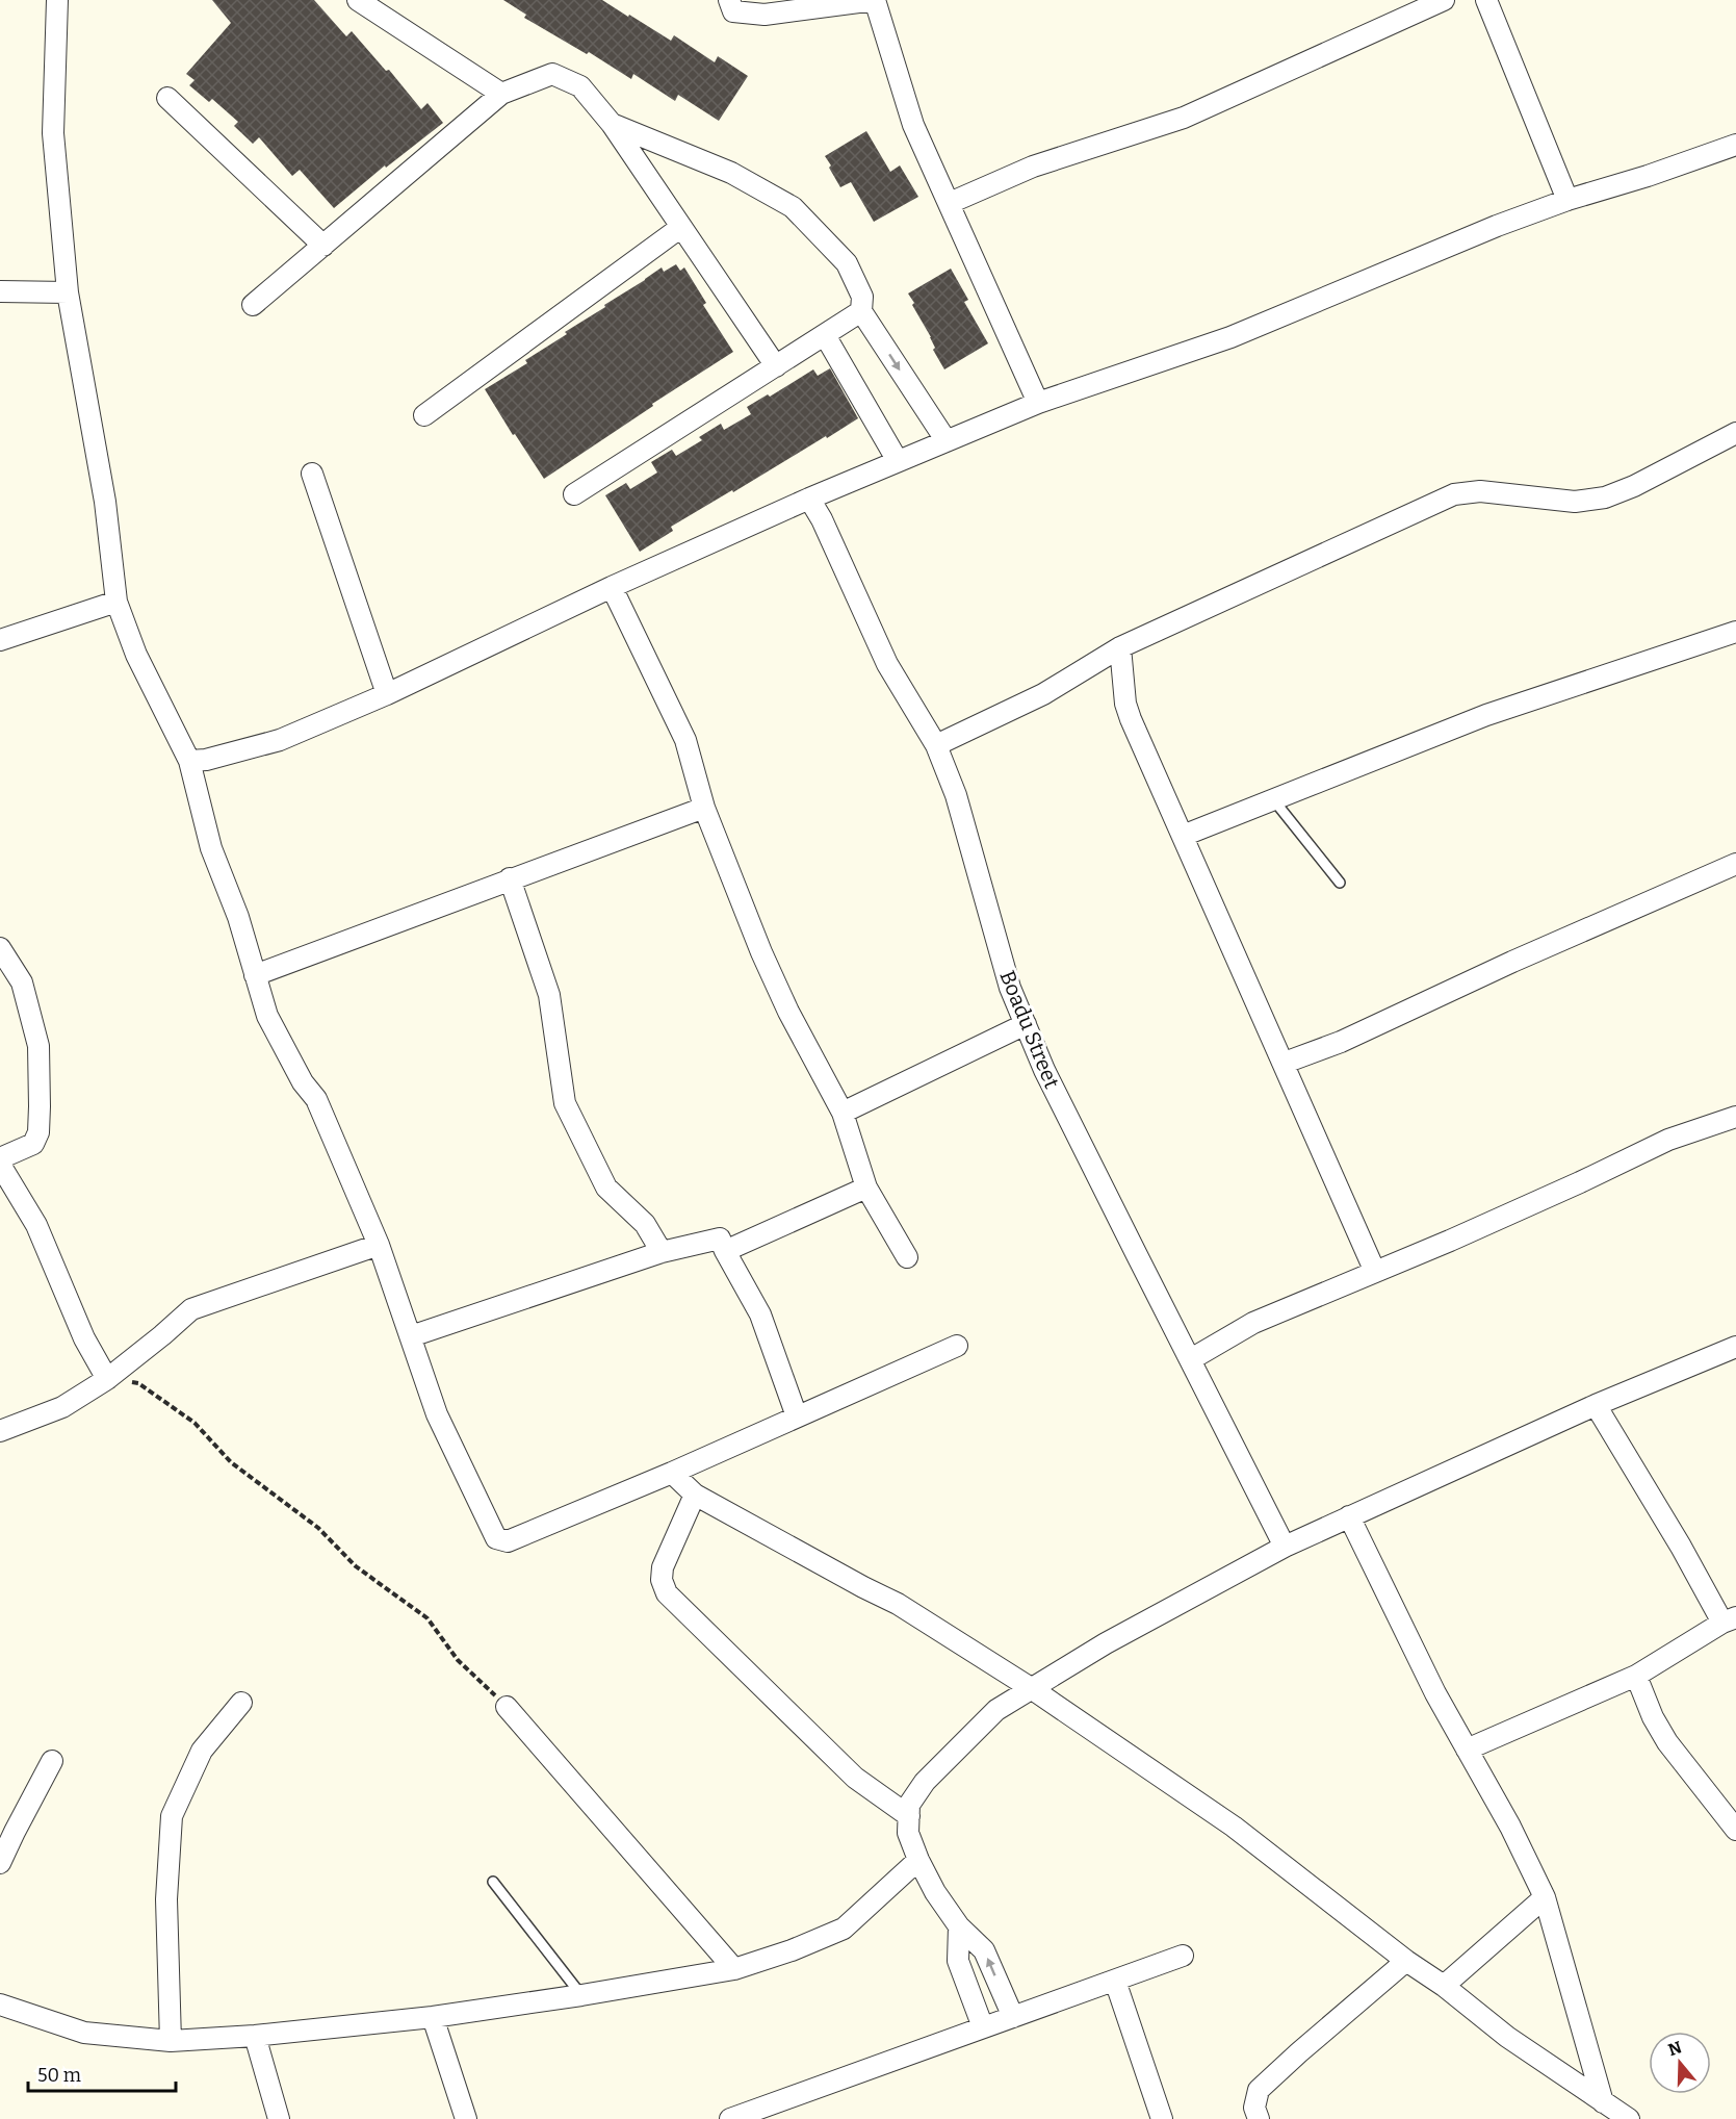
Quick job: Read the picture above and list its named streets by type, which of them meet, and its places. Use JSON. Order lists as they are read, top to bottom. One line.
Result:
{"streets":{"street":["Boadu Street"]},"scale_bar":"50 m","north":"top"}
